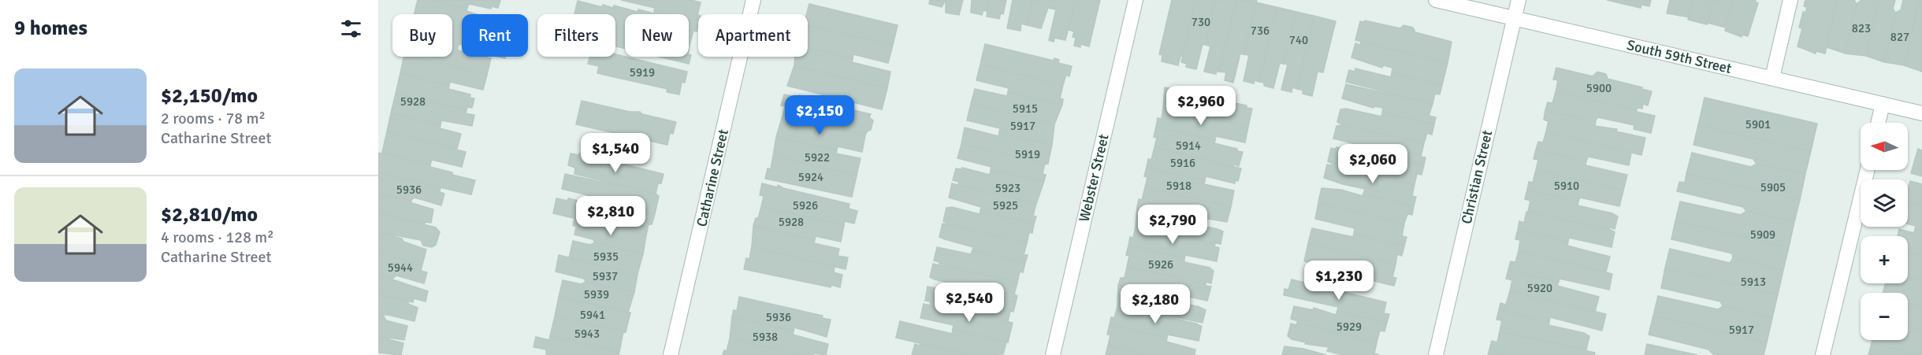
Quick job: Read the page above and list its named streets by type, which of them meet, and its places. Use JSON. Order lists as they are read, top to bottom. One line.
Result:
{"streets":{"street":["South 59th Street","Christian Street","Catharine Street","Webster Street"]},"crossings":[["South 59th Street","Christian Street"]],"house_numbers":["730","823","736","827","740","5919","5900","5928","5915","5901","5917","5914","5919","5922","5916","5924","5918","5910","5905","5923","5936","5926","5925","5928","5909","5935","5926","5944","5937","5913","5920","5939","5941","5936","5929","5917","5943","5938"],"north":"left","page":{"heading":"9 homes","chip":["Buy","Rent","Filters","New","Apartment"],"list":[{"name":"$2,150/mo","note":"2 rooms · 78 m² · Catharine Street"},{"name":"$2,810/mo","note":"4 rooms · 128 m² · Catharine Street"}],"price":["$2,960","$2,150","$1,540","$2,060","$2,810","$2,790","$1,230","$2,540","$2,180"],"map_buttons":["+","−"]}}
